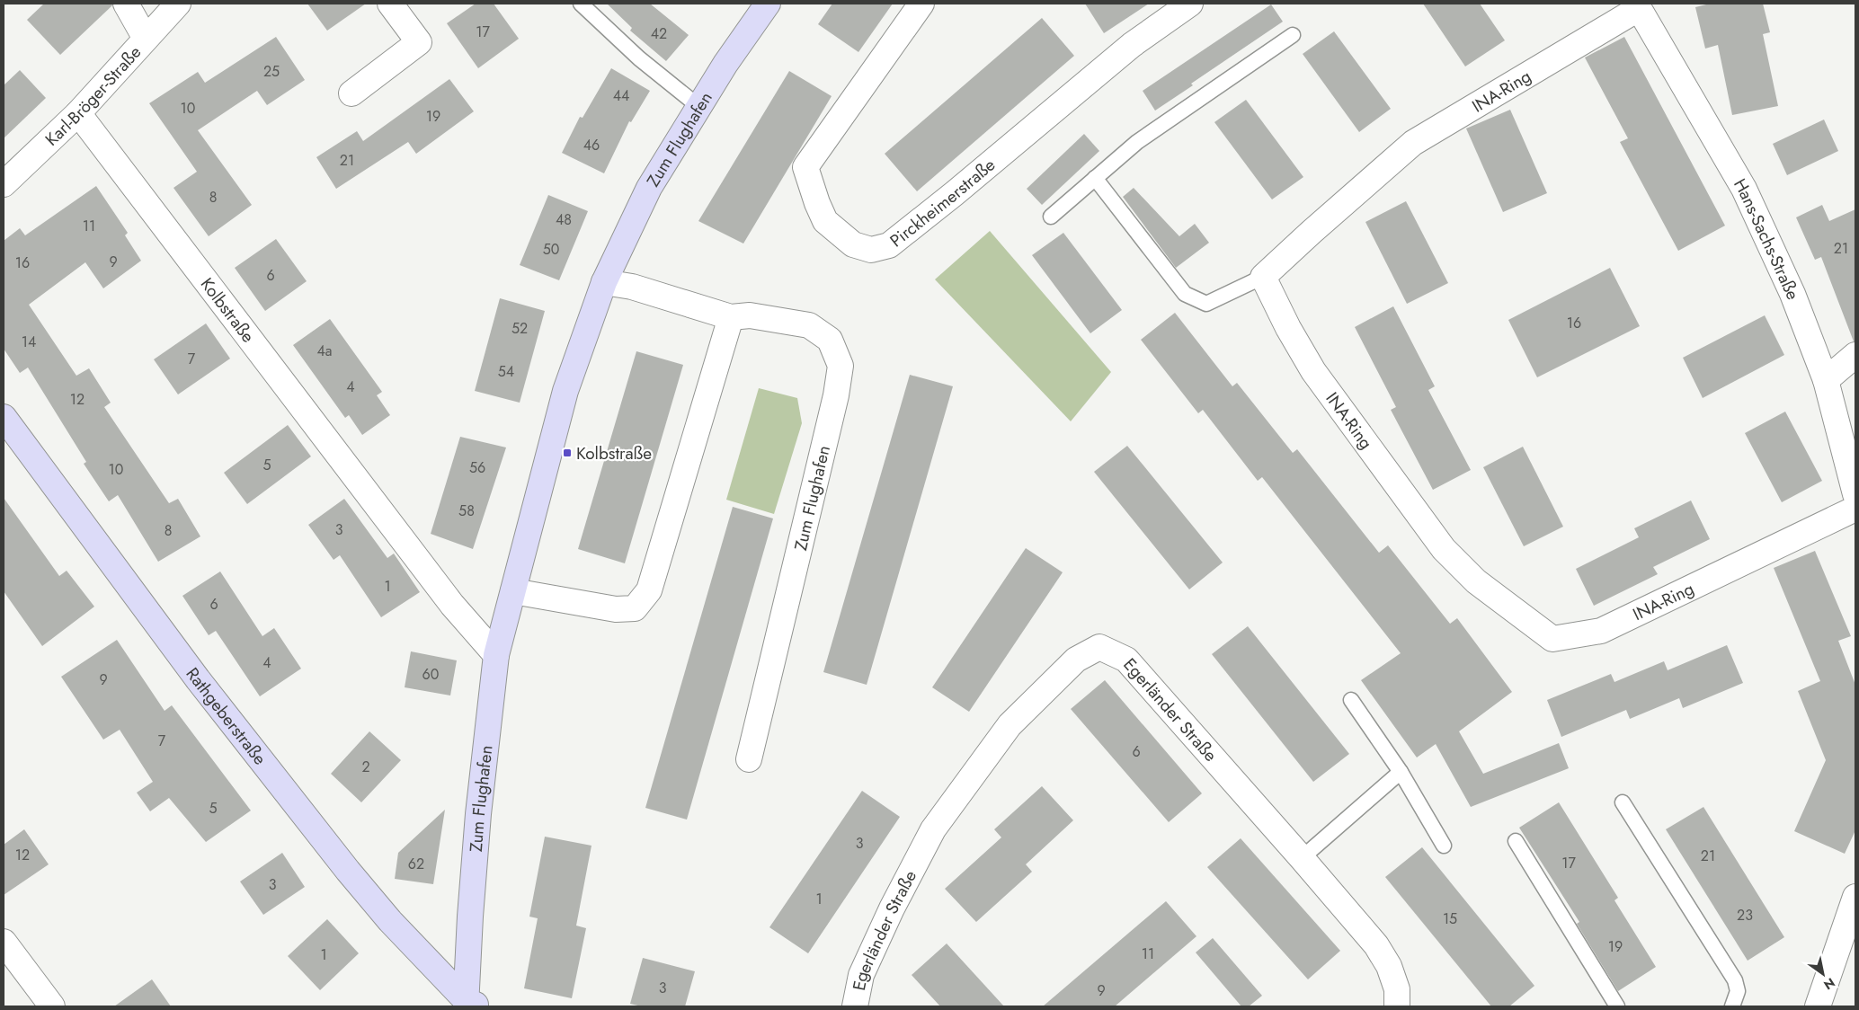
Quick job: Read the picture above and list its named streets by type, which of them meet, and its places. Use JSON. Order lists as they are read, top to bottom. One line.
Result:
{"streets":{"street":["INA-Ring","Karl-Bröger-Straße","Zum Flughafen","Pirckheimerstraße","Hans-Sachs-Straße","Kolbstraße","Egerländer Straße","Rathgeberstraße"]},"crossings":[["INA-Ring","Hans-Sachs-Straße"],["Karl-Bröger-Straße","Kolbstraße"],["Zum Flughafen","Kolbstraße"],["Zum Flughafen","Rathgeberstraße"]],"places":{"transit":["Kolbstraße"]},"house_numbers":["17","42","25","44","10","19","46","21","8","48","11","21","50","9","16","6","16","52","14","4a","7","54","4","12","5","56","10","58","3","8","1","6","4","60","9","7","6","2","5","3","12","21","17","62","3","1","23","15","19","11","1","3","9"],"north":"bottom right"}
